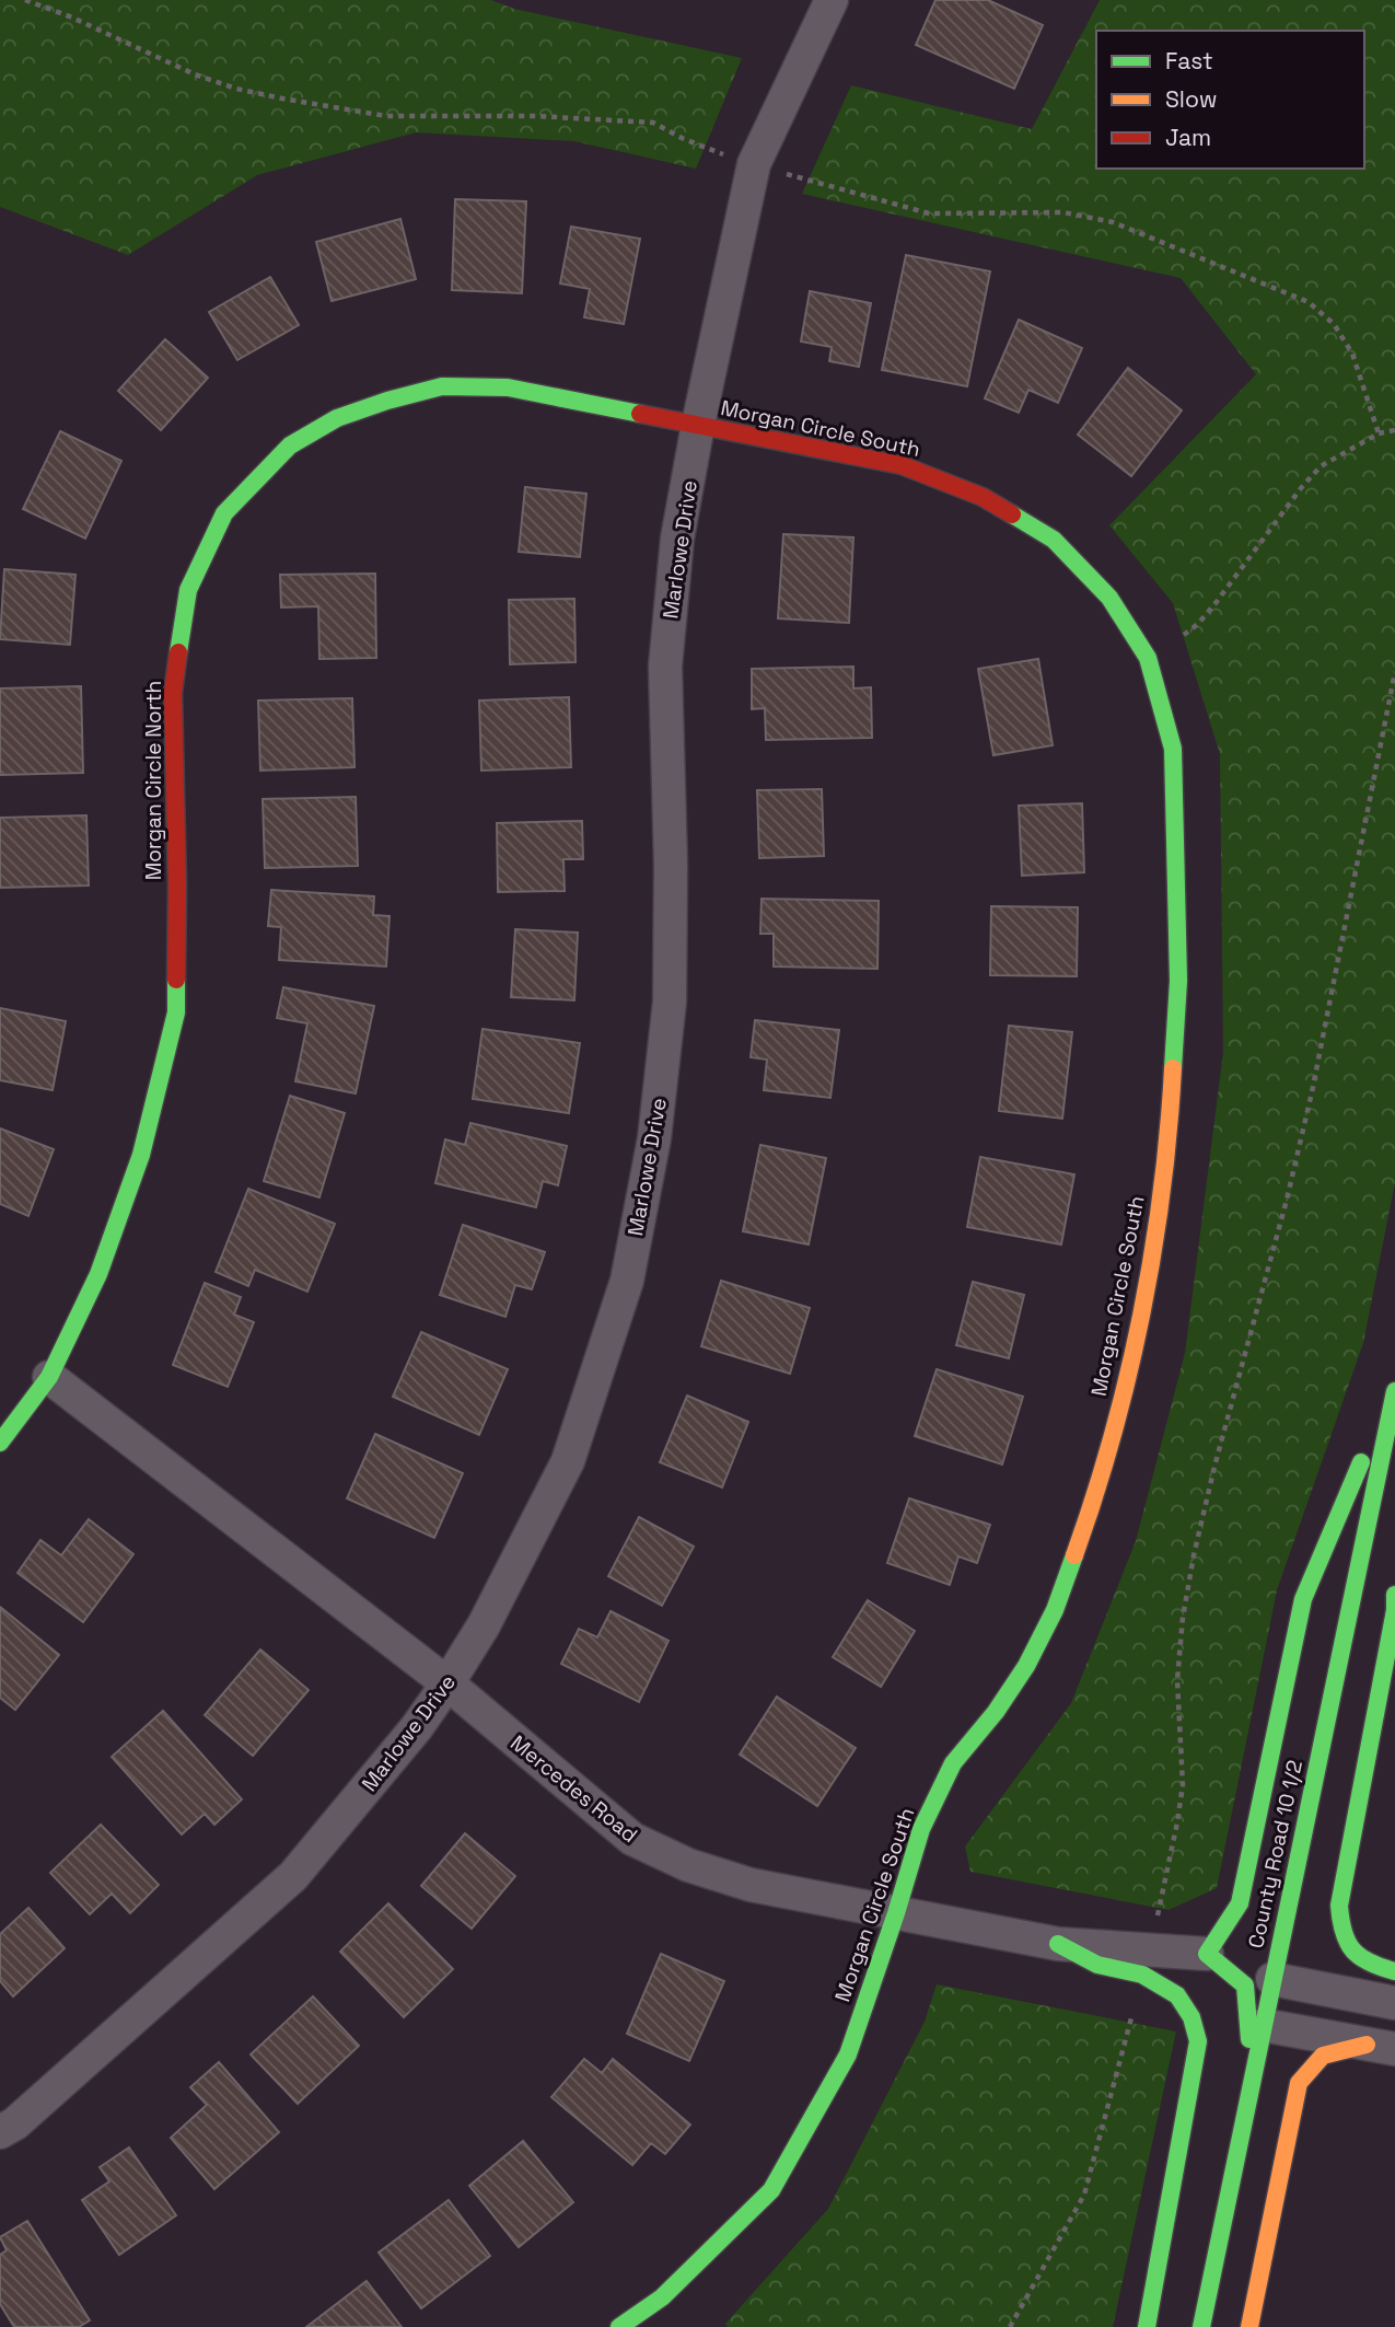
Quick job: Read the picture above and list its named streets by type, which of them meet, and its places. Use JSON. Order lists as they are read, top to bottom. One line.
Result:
{"streets":{"street":["Morgan Circle South","Marlowe Drive","Morgan Circle North","Mercedes Road","County Road 10 1/2"]},"crossings":[["Morgan Circle South","Marlowe Drive"],["Morgan Circle South","Morgan Circle North"],["Morgan Circle South","Mercedes Road"],["Marlowe Drive","Morgan Circle North"],["Marlowe Drive","Mercedes Road"],["Morgan Circle North","Mercedes Road"]],"legend":["Fast","Slow","Jam"]}
